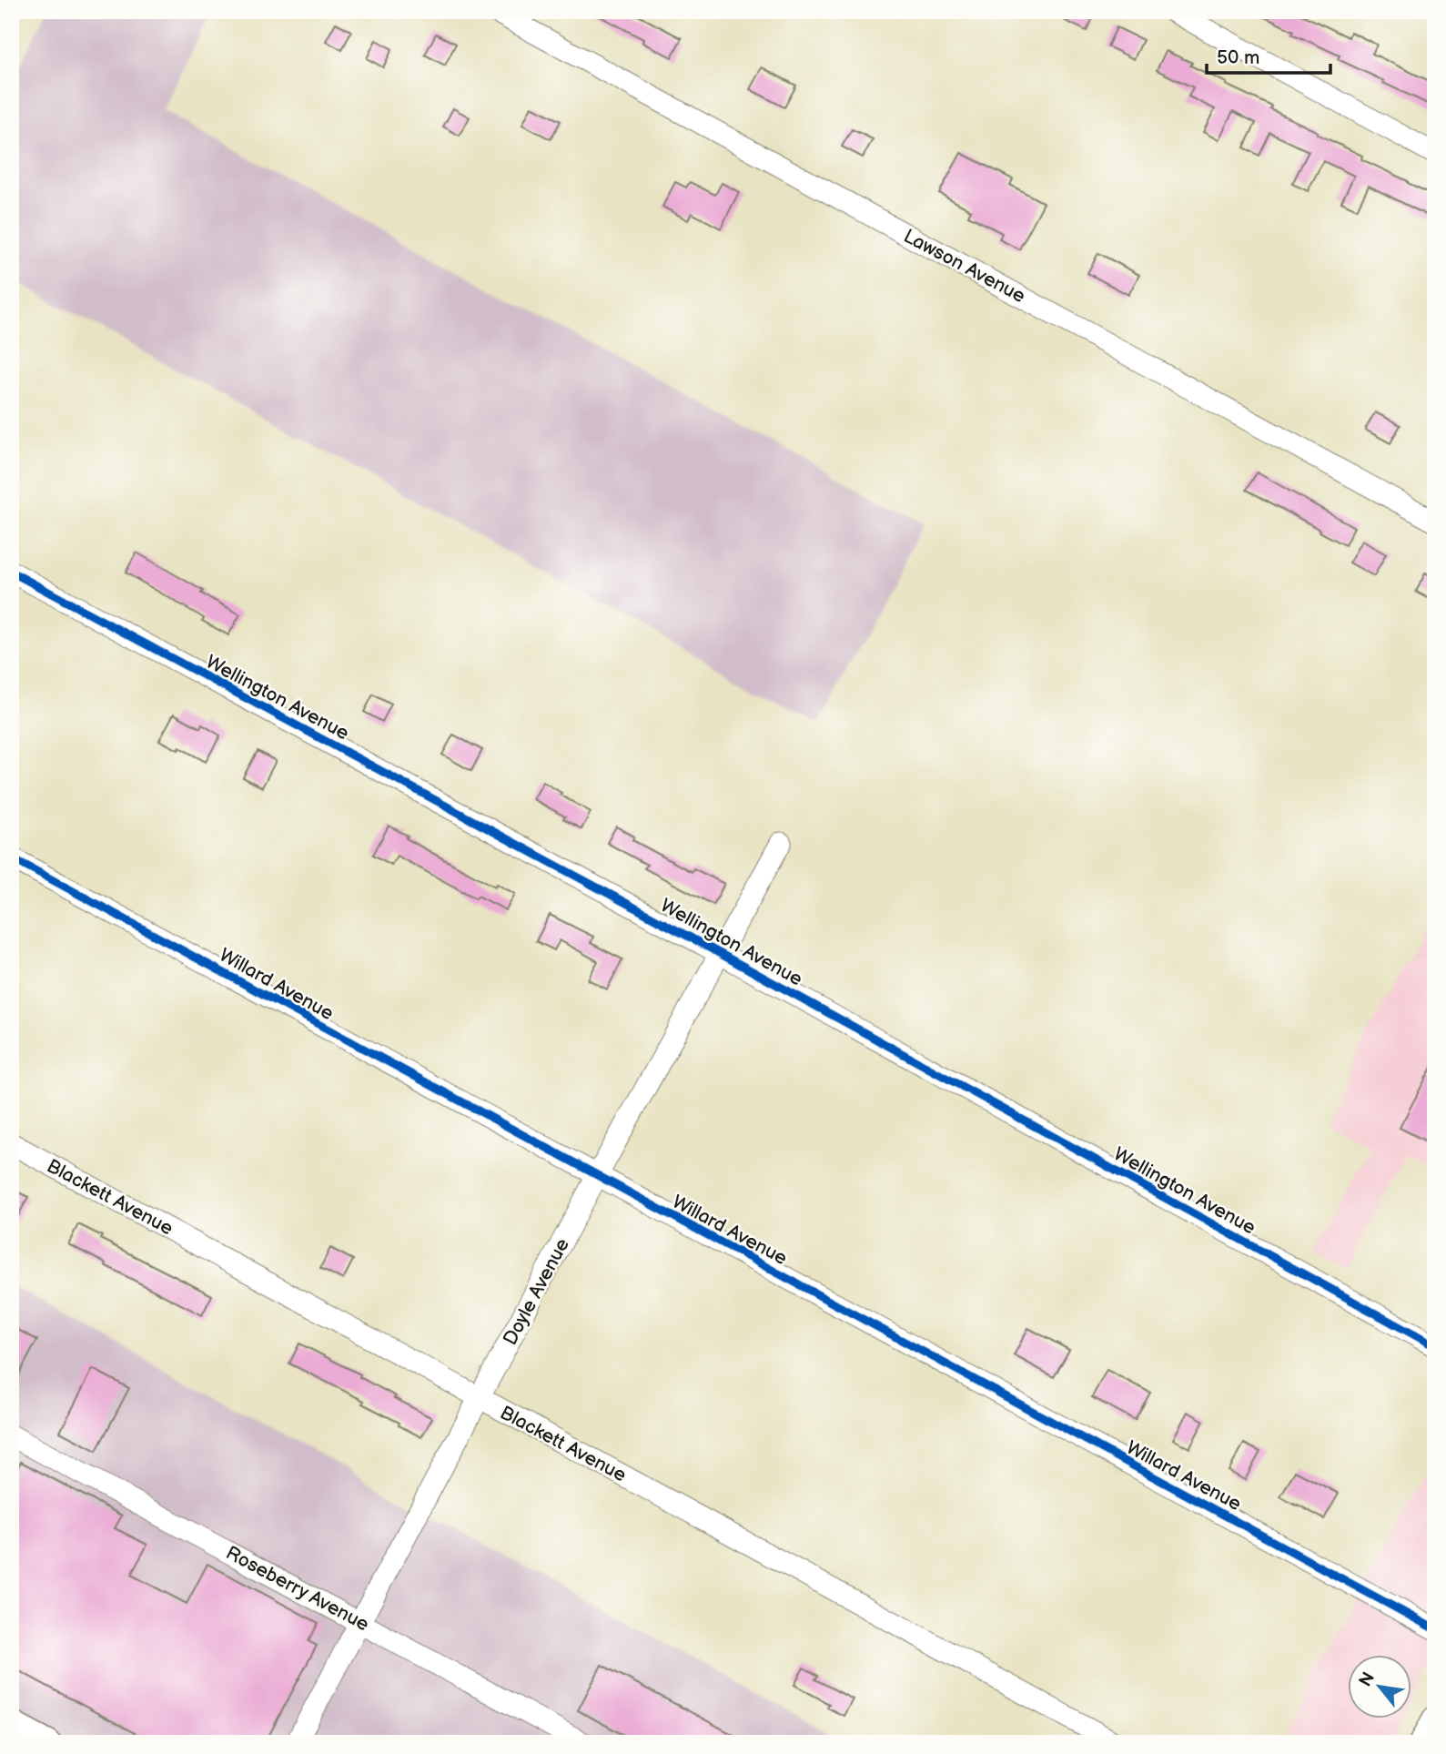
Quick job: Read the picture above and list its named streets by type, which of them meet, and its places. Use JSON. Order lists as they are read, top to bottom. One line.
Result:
{"streets":{"street":["Lawson Avenue","Wellington Avenue","Willard Avenue","Blackett Avenue","Doyle Avenue","Roseberry Avenue"]},"crossings":[["Wellington Avenue","Doyle Avenue"],["Willard Avenue","Doyle Avenue"],["Blackett Avenue","Doyle Avenue"],["Doyle Avenue","Roseberry Avenue"]],"scale_bar":"50 m","north":"top left"}
